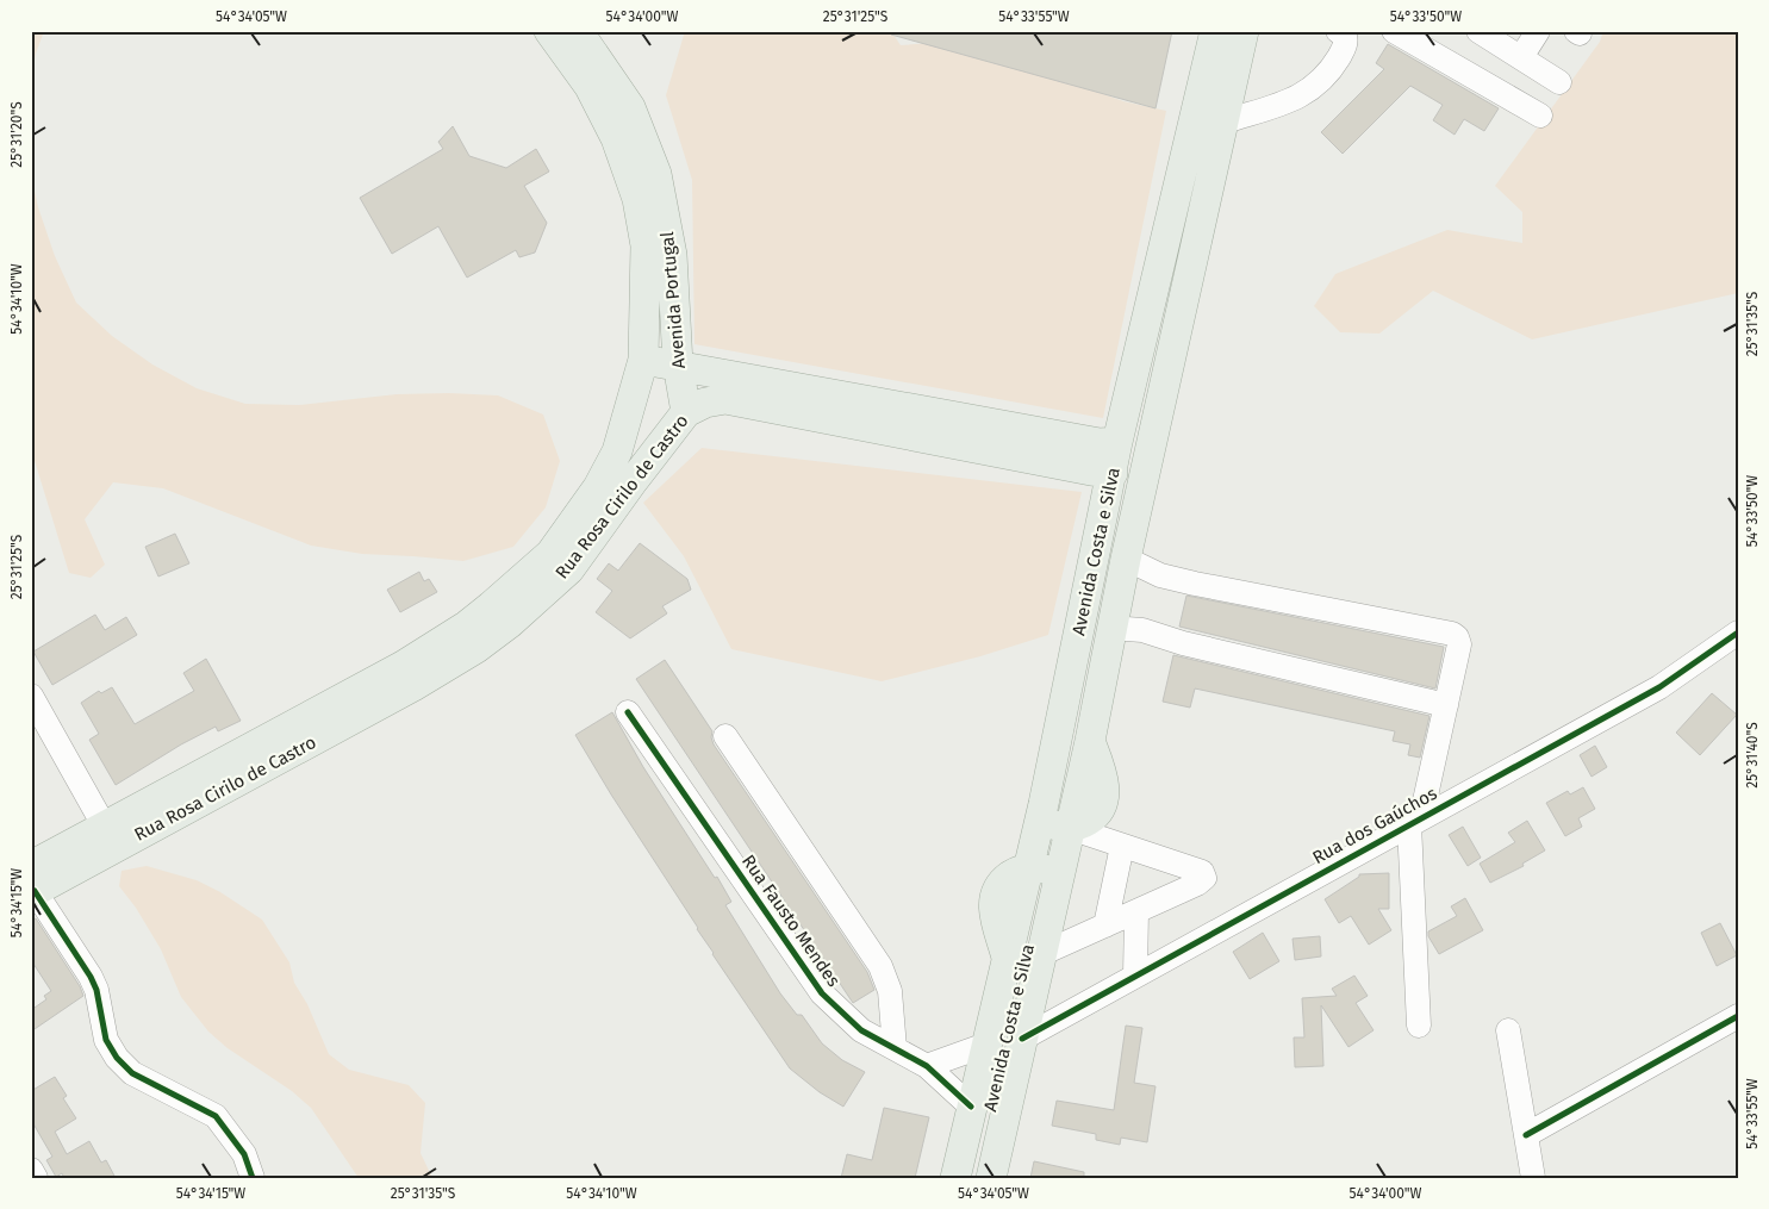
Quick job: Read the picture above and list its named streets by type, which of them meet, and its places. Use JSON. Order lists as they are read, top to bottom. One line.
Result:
{"streets":{"main road":["Avenida Portugal","Rua Rosa Cirilo de Castro","Avenida Costa e Silva"],"street":["Rua dos Gaúchos","Rua Fausto Mendes"]},"crossings":[["Avenida Portugal","Rua Rosa Cirilo de Castro"],["Rua Rosa Cirilo de Castro","Avenida Costa e Silva"],["Avenida Costa e Silva","Rua dos Gaúchos"],["Avenida Costa e Silva","Rua Fausto Mendes"]],"coordinates":["54°34'05\"W","54°34'00\"W","25°31'25\"S","54°33'55\"W","54°33'50\"W","25°31'20\"S","54°34'10\"W","25°31'35\"S","25°31'40\"S","54°34'15\"W"]}
